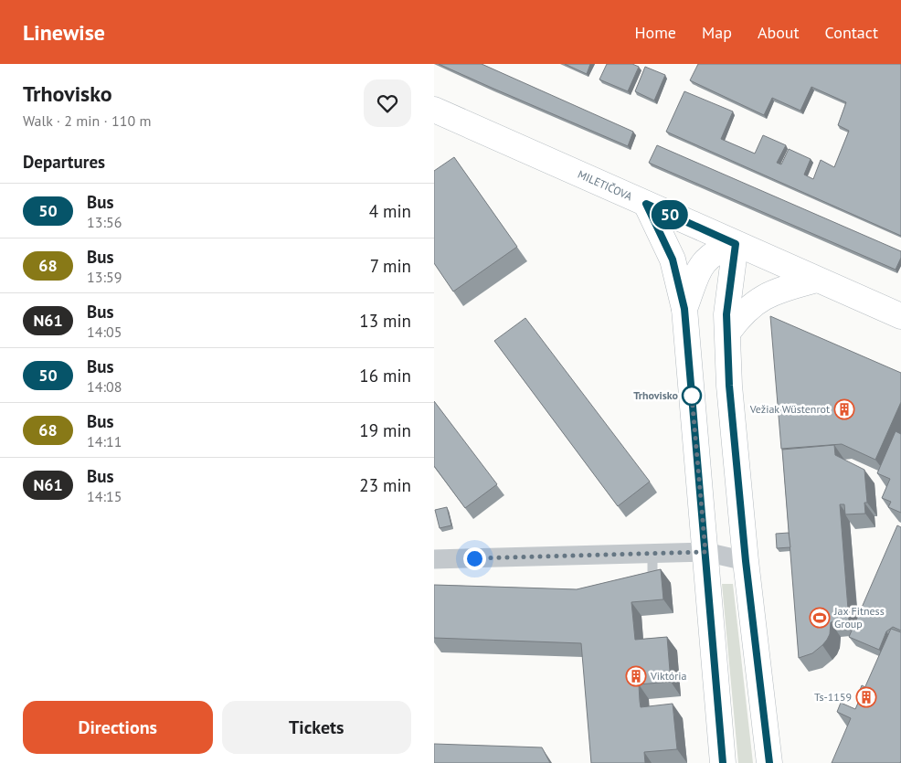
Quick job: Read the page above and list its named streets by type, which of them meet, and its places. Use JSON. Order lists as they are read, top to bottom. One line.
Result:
{"streets":{"street":["MILETIČOVA"]},"places":{"other":["Trhovisko"],"building":["Vežiak Wüstenrot","Viktória","Ts-1159"],"sports":["Jax Fitness Group"]},"lines":["bus line 50"],"page":{"header":"Linewise","nav":["Home","Map","About","Contact"],"heading":[["Trhovisko","Walk · 2 min · 110 m"],"Departures"],"on_map":"50","list":[{"mark":"50","name":"Bus","note":"13:56","value":"4 min"},{"mark":"68","name":"Bus","note":"13:59","value":"7 min"},{"mark":"N61","name":"Bus","note":"14:05","value":"13 min"},{"mark":"50","name":"Bus","note":"14:08","value":"16 min"},{"mark":"68","name":"Bus","note":"14:11","value":"19 min"},{"mark":"N61","name":"Bus","note":"14:15","value":"23 min"}],"buttons":["Directions","Tickets"]}}
